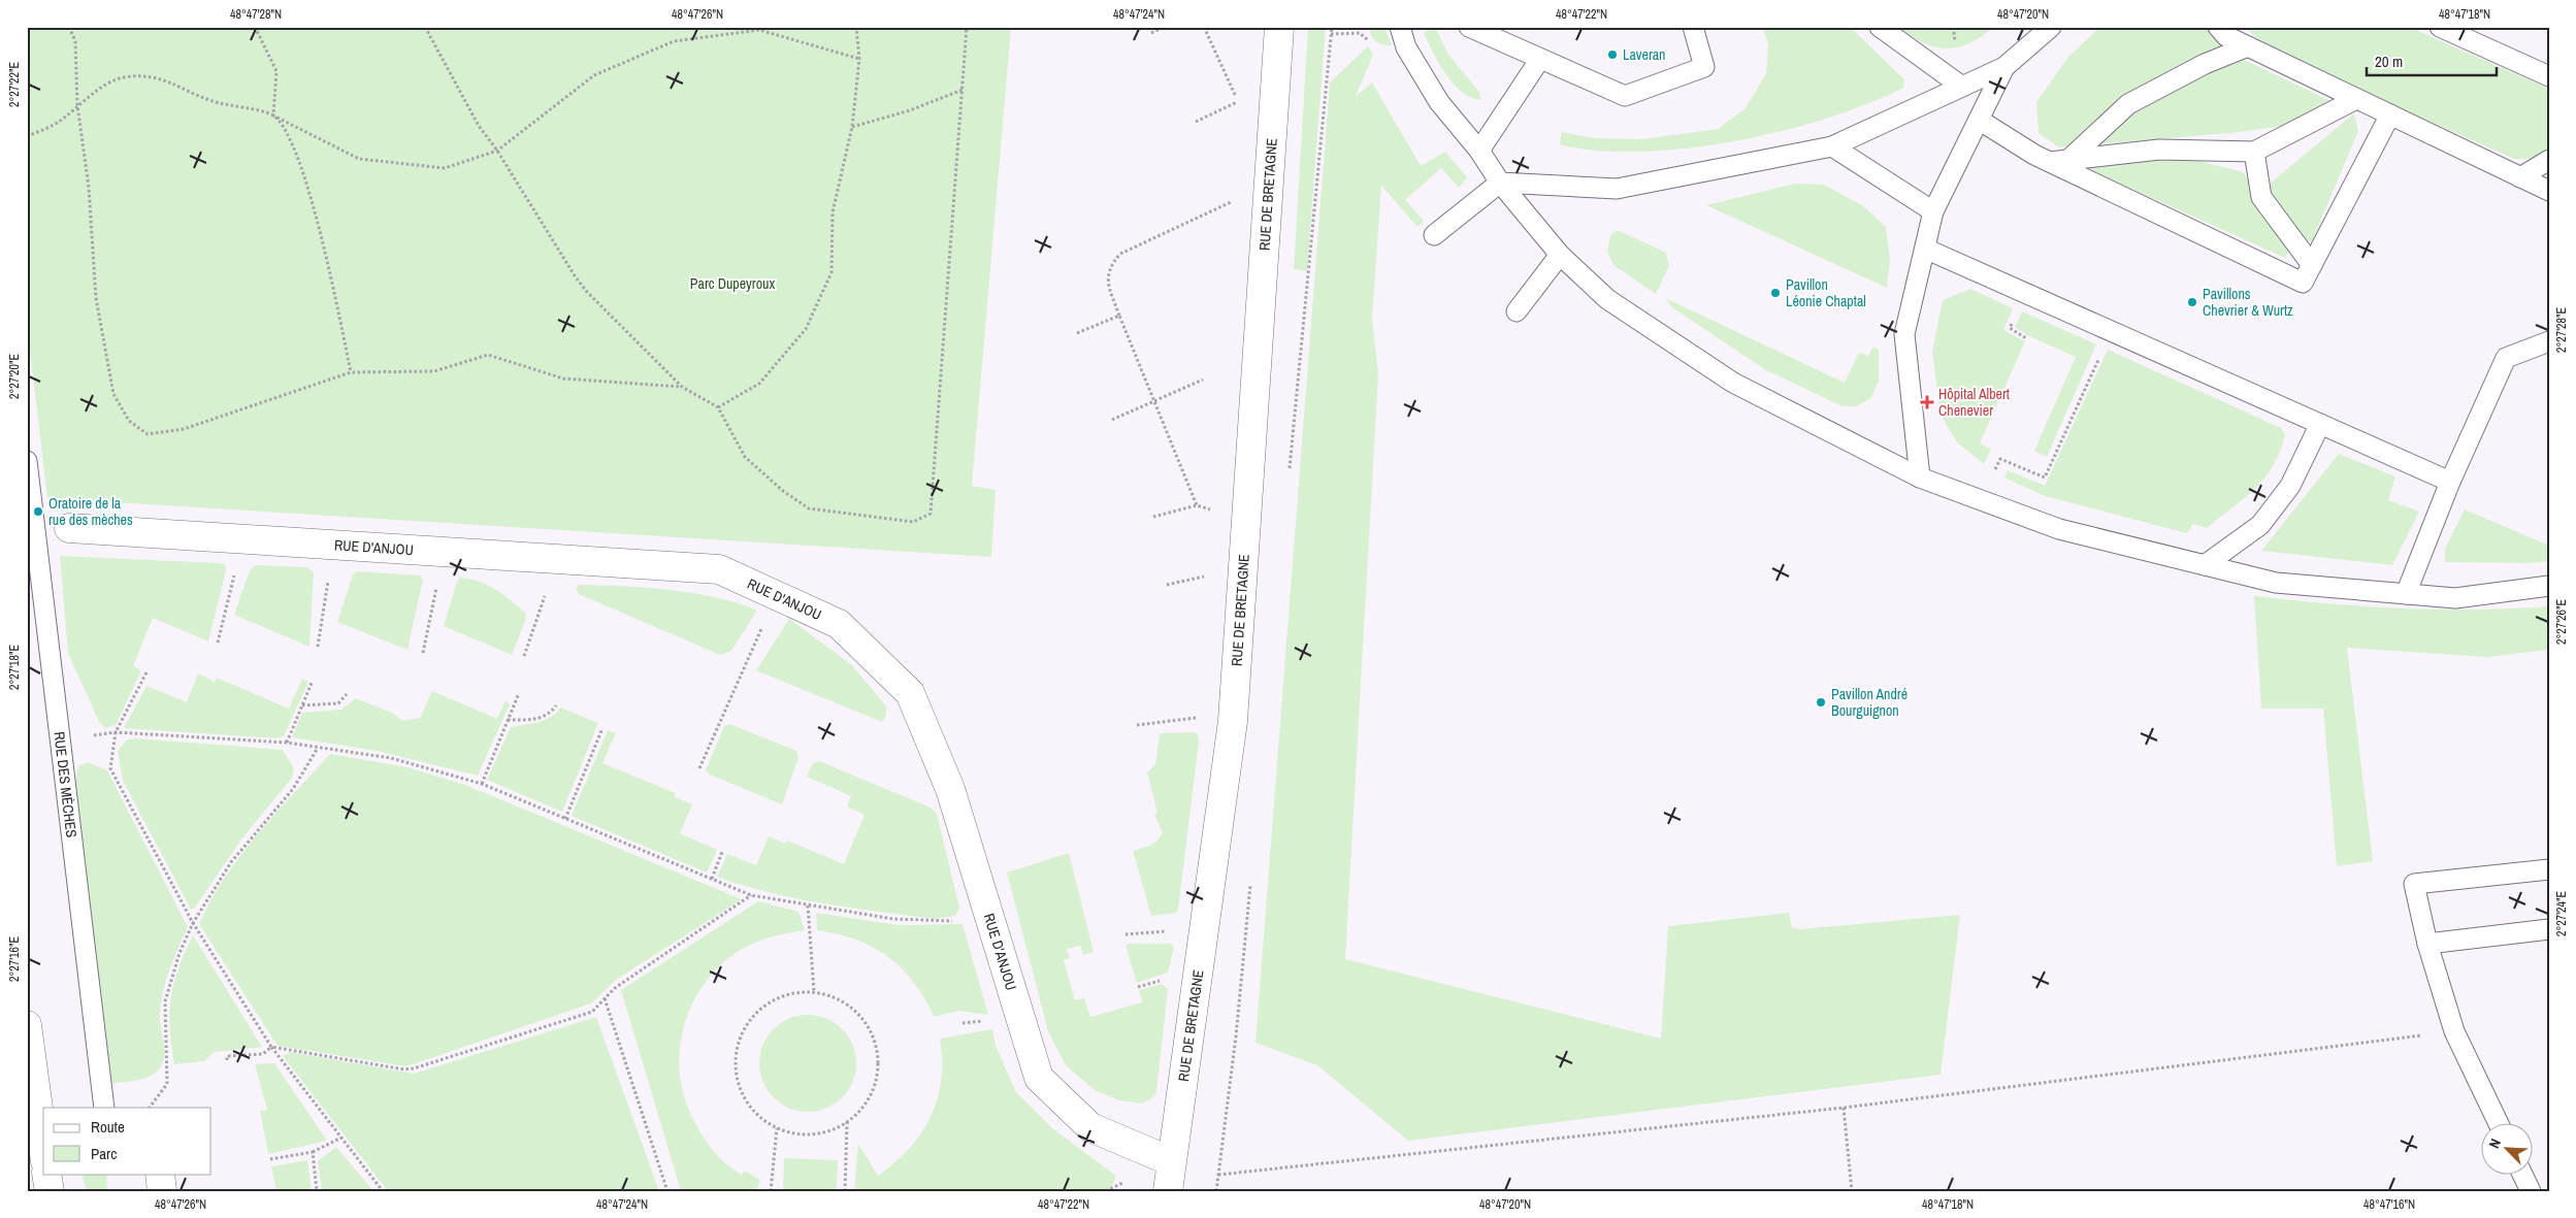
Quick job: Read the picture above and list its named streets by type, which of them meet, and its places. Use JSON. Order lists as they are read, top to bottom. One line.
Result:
{"streets":{"street":["RUE DE BRETAGNE","RUE D'ANJOU"],"lane":["RUE DES MÈCHES"]},"crossings":[["RUE DE BRETAGNE","RUE D'ANJOU"]],"parks":["Parc Dupeyroux"],"places":{"other":["Laveran","Pavillon Léonie Chaptal","Pavillons Chevrier & Wurtz","Oratoire de la rue des mèches","Pavillon André Bourguignon"],"health":["Hôpital Albert Chenevier"]},"legend":["Route","Parc"],"scale_bar":"20 m","north":"top left","coordinates":["48°47'28\"N","48°47'26\"N","48°47'24\"N","48°47'22\"N","48°47'20\"N","48°47'18\"N","2°27'22\"E","2°27'28\"E","2°27'20\"E","2°27'26\"E","2°27'18\"E","2°27'24\"E","2°27'16\"E","48°47'16\"N"]}
